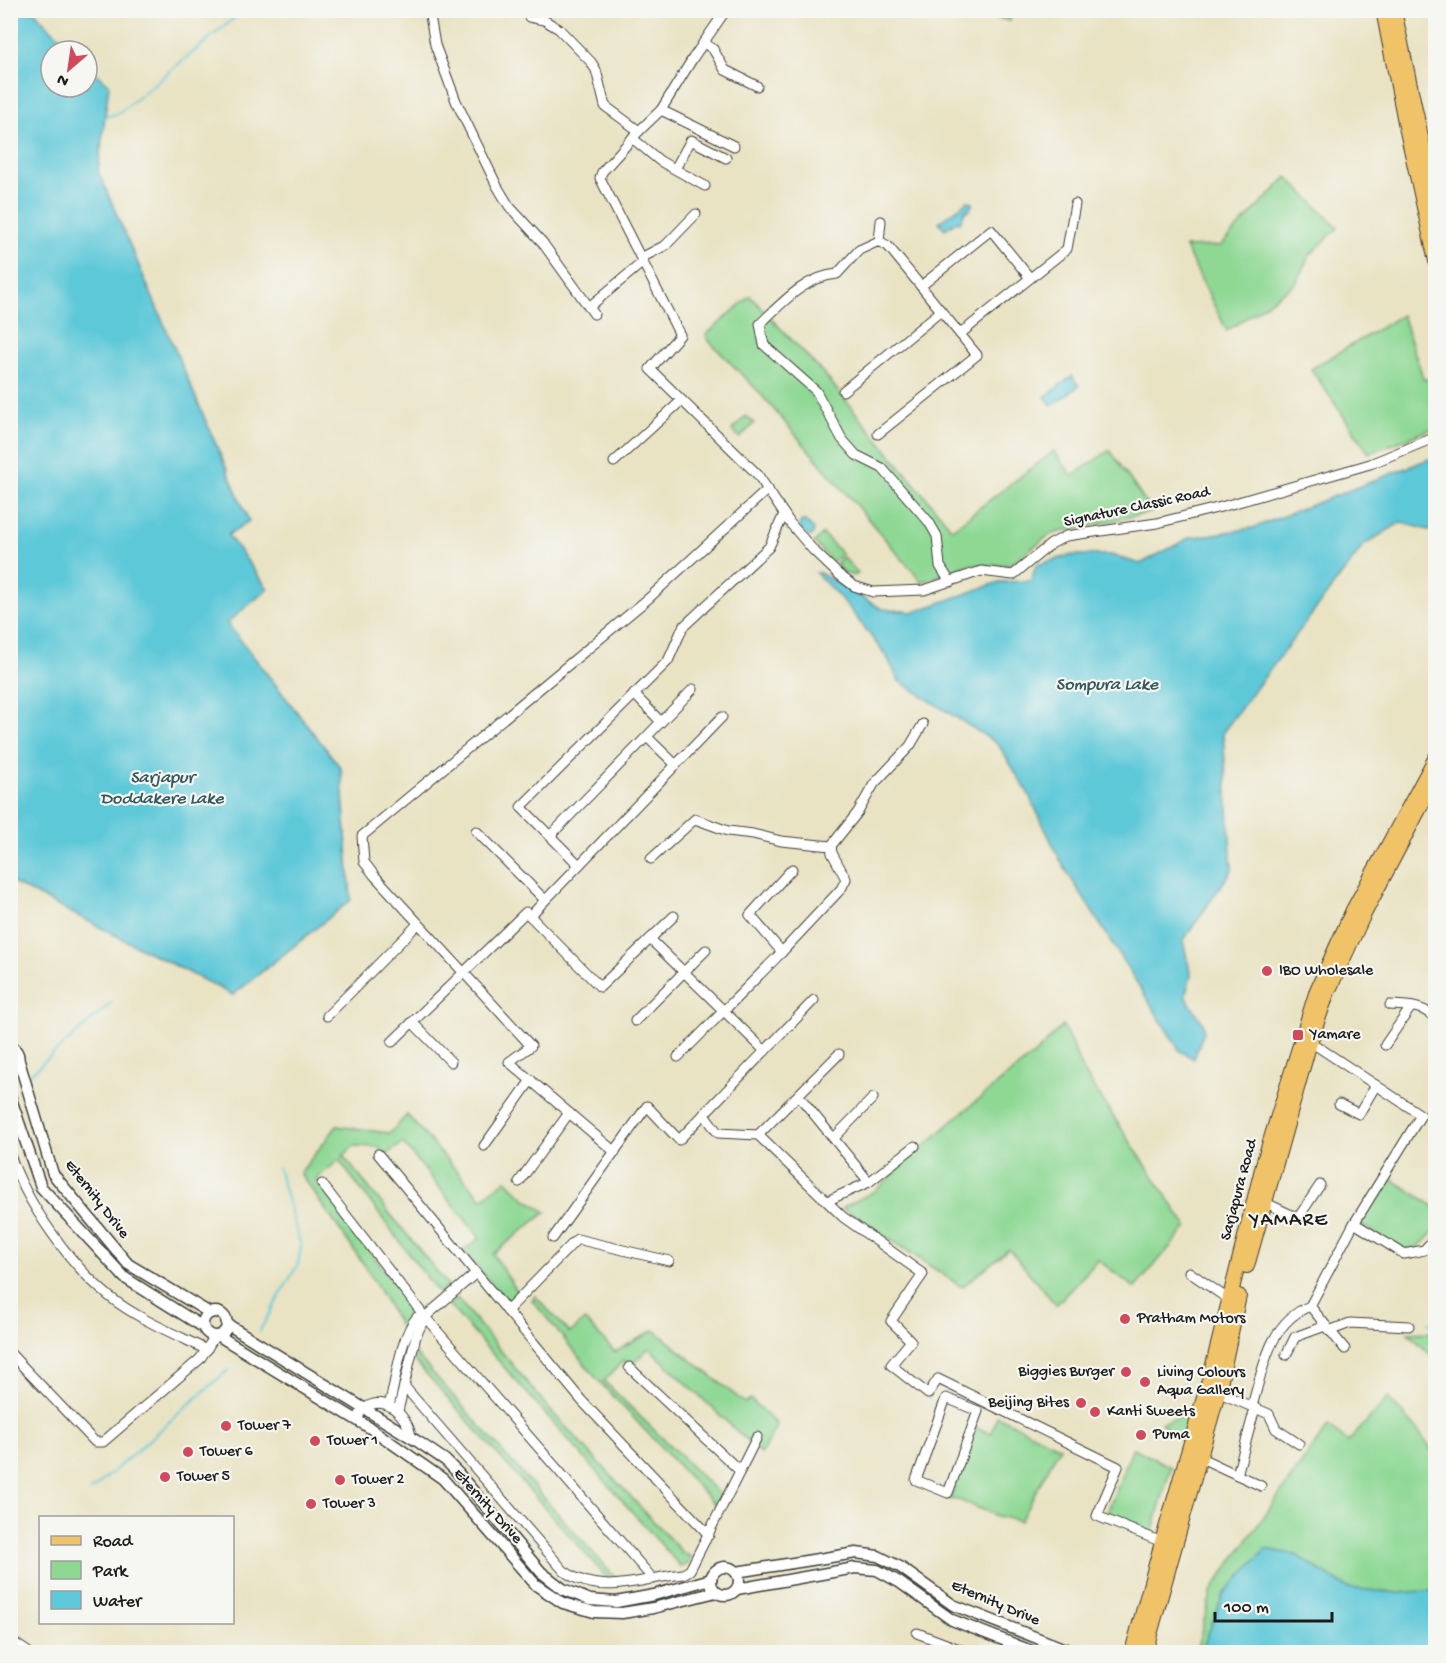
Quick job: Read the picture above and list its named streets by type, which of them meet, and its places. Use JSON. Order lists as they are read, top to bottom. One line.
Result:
{"streets":{"main road":["Sarjapura Road"],"street":["Signature Classic Road","Eternity Drive"]},"districts":["YAMARE"],"water":["Sompura Lake","Sarjapur Doddakere Lake"],"places":{"other":["IBO Wholesale","Pratham Motors","Biggies Burger","Living Colours Aqua Gallery","Beijing Bites","Kanti Sweets","Tower 7","Puma","Tower 1","Tower 6","Tower 5","Tower 2","Tower 3"],"transit":["Yamare"]},"legend":["Road","Park","Water"],"scale_bar":"100 m","north":"bottom left"}
